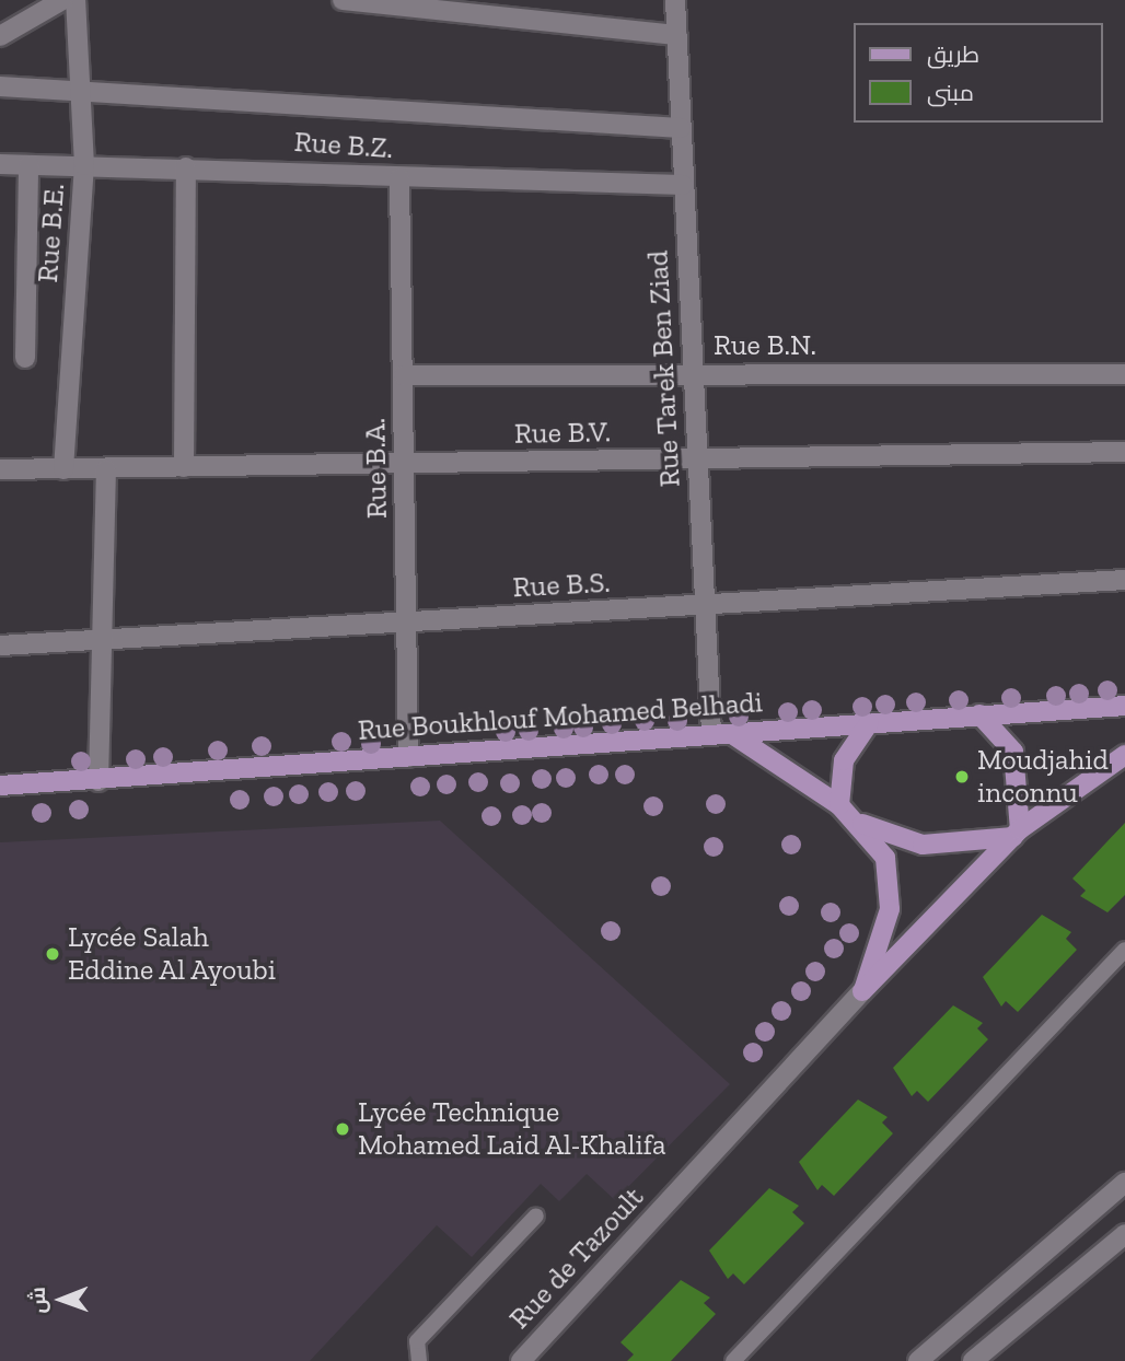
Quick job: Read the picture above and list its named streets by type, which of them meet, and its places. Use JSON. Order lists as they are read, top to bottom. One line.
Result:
{"streets":{"main road":["Rue Boukhlouf Mohamed Belhadi"],"street":["Rue B.Z.","Rue B.E.","Rue B.N.","Rue Tarek Ben Ziad","Rue B.V.","Rue B.A.","Rue B.S.","Rue de Tazoult"]},"crossings":[["Rue B.Z.","Rue B.E."],["Rue B.Z.","Rue Tarek Ben Ziad"],["Rue B.Z.","Rue B.A."],["Rue B.E.","Rue B.V."],["Rue B.N.","Rue Tarek Ben Ziad"],["Rue B.N.","Rue B.A."],["Rue Tarek Ben Ziad","Rue B.V."],["Rue Tarek Ben Ziad","Rue B.S."],["Rue Tarek Ben Ziad","Rue Boukhlouf Mohamed Belhadi"],["Rue B.V.","Rue B.A."],["Rue B.A.","Rue B.S."],["Rue B.A.","Rue Boukhlouf Mohamed Belhadi"]],"places":["Moudjahid inconnu","Lycée Salah Eddine Al Ayoubi","Lycée Technique Mohamed Laid Al-Khalifa"],"legend":["طريق","مبنى"],"north":"left"}
